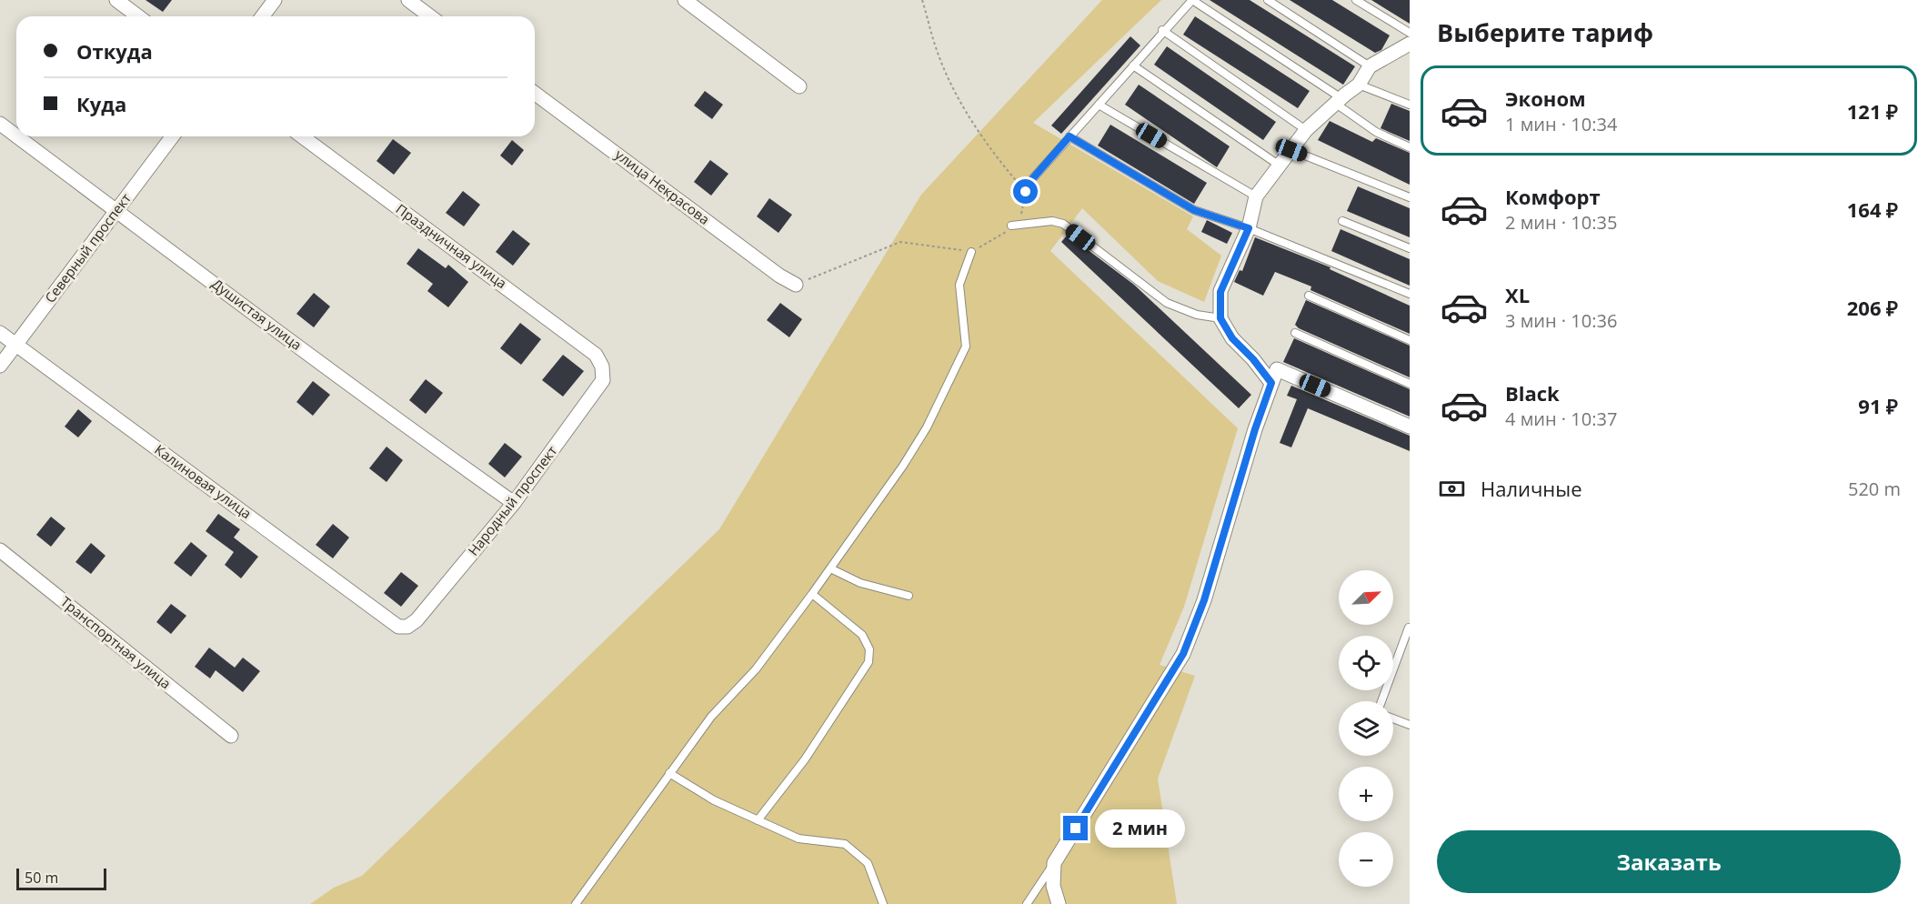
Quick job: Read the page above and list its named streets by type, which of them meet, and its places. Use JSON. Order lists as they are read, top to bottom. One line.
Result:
{"streets":{"street":["улица Некрасова","Праздничная улица","Северный проспект","Душистая улица","Калиновая улица","Народный проспект","Транспортная улица"]},"crossings":[["Праздничная улица","Народный проспект"],["Северный проспект","Душистая улица"],["Северный проспект","Калиновая улица"],["Душистая улица","Народный проспект"],["Калиновая улица","Народный проспект"]],"scale_bar":"50 m","north":"top right","page":{"heading":"Выберите тариф","banner":["Откуда","Куда"],"list":[{"name":"Эконом","note":"1 мин · 10:34","value":"121 ₽"},{"name":"Комфорт","note":"2 мин · 10:35","value":"164 ₽"},{"name":"XL","note":"3 мин · 10:36","value":"206 ₽"},{"name":"Black","note":"4 мин · 10:37","value":"91 ₽"}],"pay":["Наличные","520 m"],"map_buttons":["+","−"],"bubble":"2 мин","buttons":"Заказать","scale":"50 m"}}
